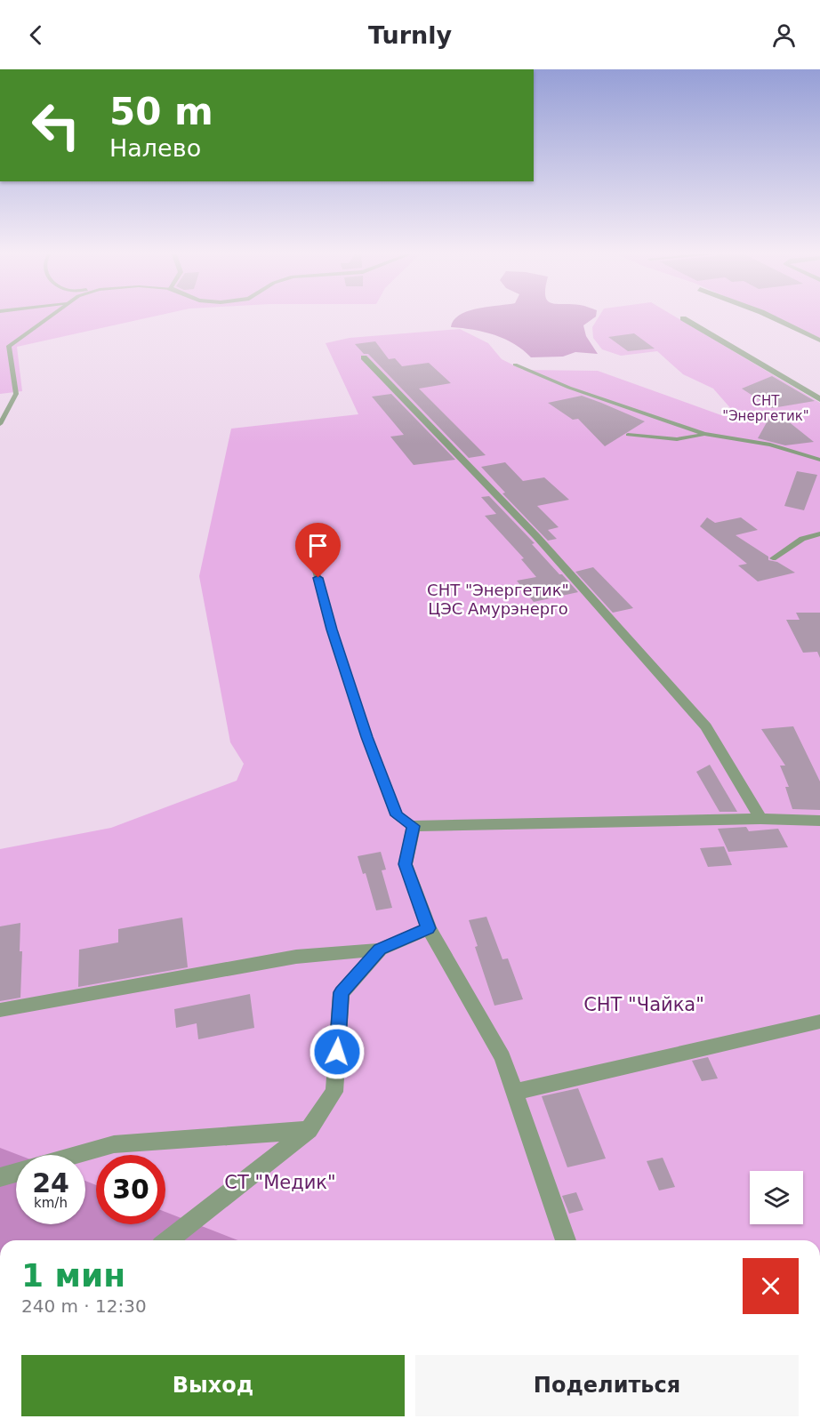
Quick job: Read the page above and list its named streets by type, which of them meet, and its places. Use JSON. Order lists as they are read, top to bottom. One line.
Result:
{"parks":["СНТ \"Энергетик\"","СНТ \"Энергетик\" ЦЭС Амурэнерго","СНТ \"Чайка\"","СТ \"Медик\""],"page":{"header":"Turnly","turn":["50 m","Налево"],"speed":"24 km/h","limit":"30","heading":["1 мин","240 m · 12:30"],"buttons":["Выход","Поделиться"]}}
